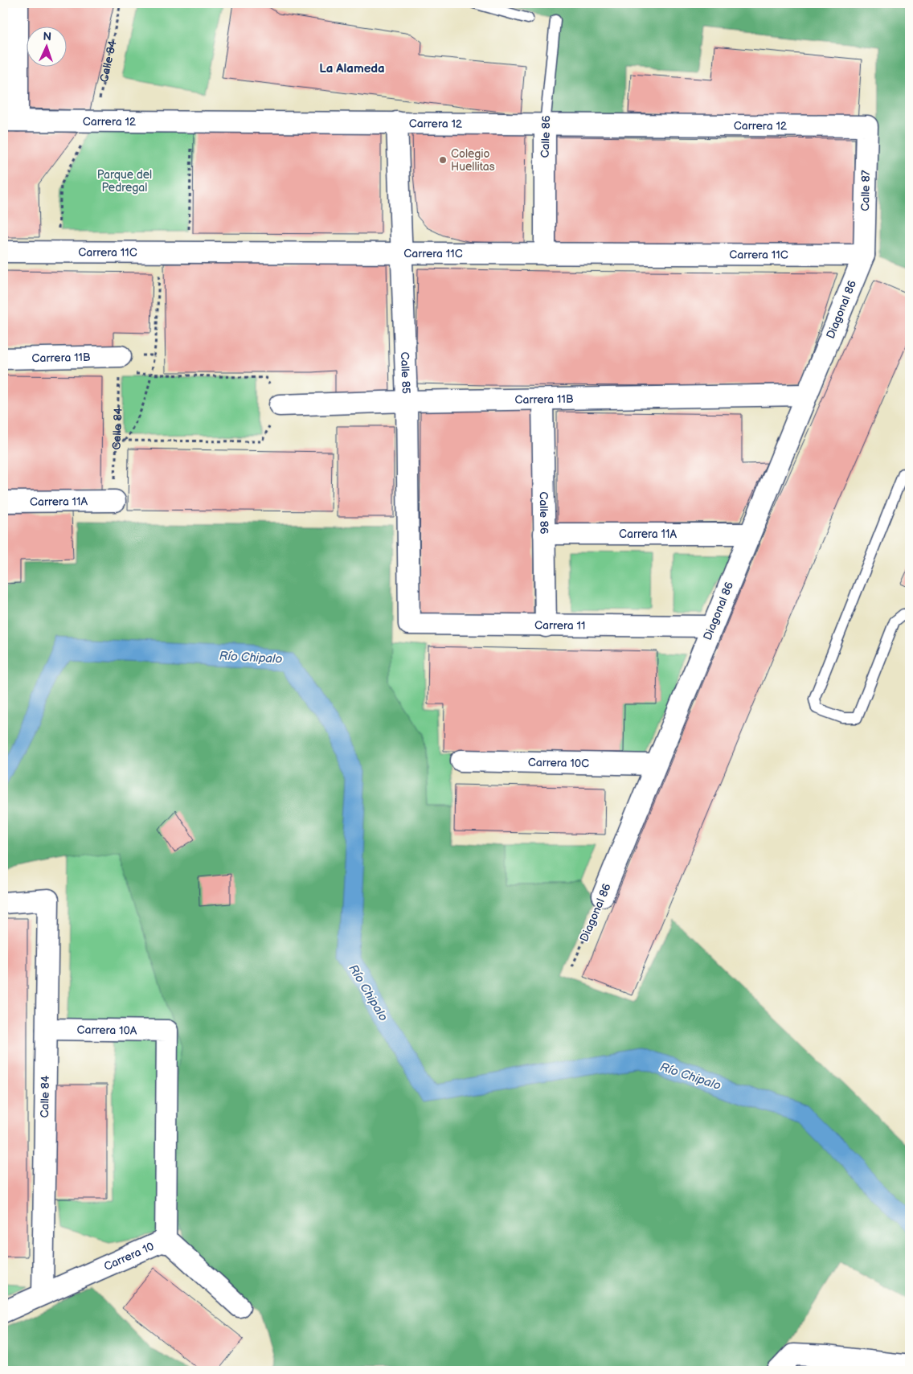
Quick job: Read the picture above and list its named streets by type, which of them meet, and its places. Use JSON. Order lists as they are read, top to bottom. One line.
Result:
{"streets":{"street":["Calle 84","Carrera 12","Calle 86","Calle 87","Carrera 11C","Diagonal 86","Carrera 11B","Calle 85","Carrera 11A","Carrera 11","Carrera 10C","Carrera 10A","Carrera 10"]},"crossings":[["Calle 84","Carrera 12"],["Calle 84","Carrera 11C"],["Calle 84","Carrera 11B"],["Calle 84","Carrera 11A"],["Calle 84","Carrera 10A"],["Calle 84","Carrera 10"],["Carrera 12","Calle 86"],["Carrera 12","Calle 87"],["Carrera 12","Calle 85"],["Calle 86","Carrera 11C"],["Calle 86","Carrera 11B"],["Calle 86","Carrera 11A"],["Calle 86","Carrera 11"],["Calle 87","Carrera 11C"],["Calle 87","Diagonal 86"],["Carrera 11C","Diagonal 86"],["Carrera 11C","Calle 85"],["Diagonal 86","Carrera 11B"],["Diagonal 86","Carrera 11A"],["Diagonal 86","Carrera 11"],["Diagonal 86","Carrera 10C"],["Carrera 11B","Calle 85"],["Calle 85","Carrera 11"],["Carrera 10A","Carrera 10"]],"districts":["La Alameda"],"water":["Río Chipalo"],"parks":["Parque del Pedregal"],"places":["Colegio Huellitas"],"north":"top"}
